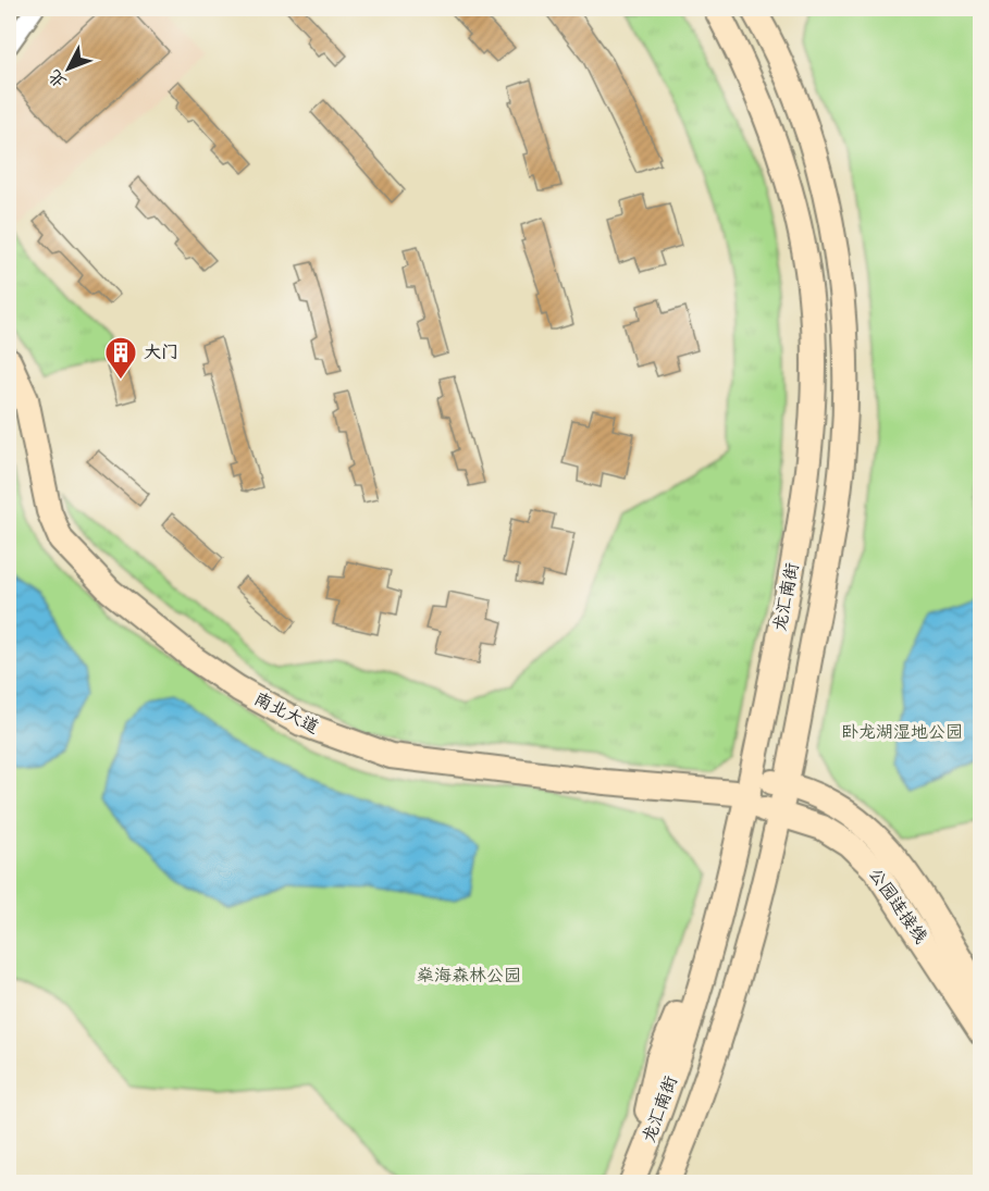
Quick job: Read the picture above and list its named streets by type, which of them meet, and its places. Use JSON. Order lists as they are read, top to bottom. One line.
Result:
{"streets":{"main road":["龙汇南街","南北大道","公园连接线"]},"crossings":[["龙汇南街","南北大道"],["龙汇南街","公园连接线"],["南北大道","公园连接线"]],"parks":["卧龙湖湿地公园","燊海森林公园"],"places":{"building":["大门"]},"north":"bottom left"}
